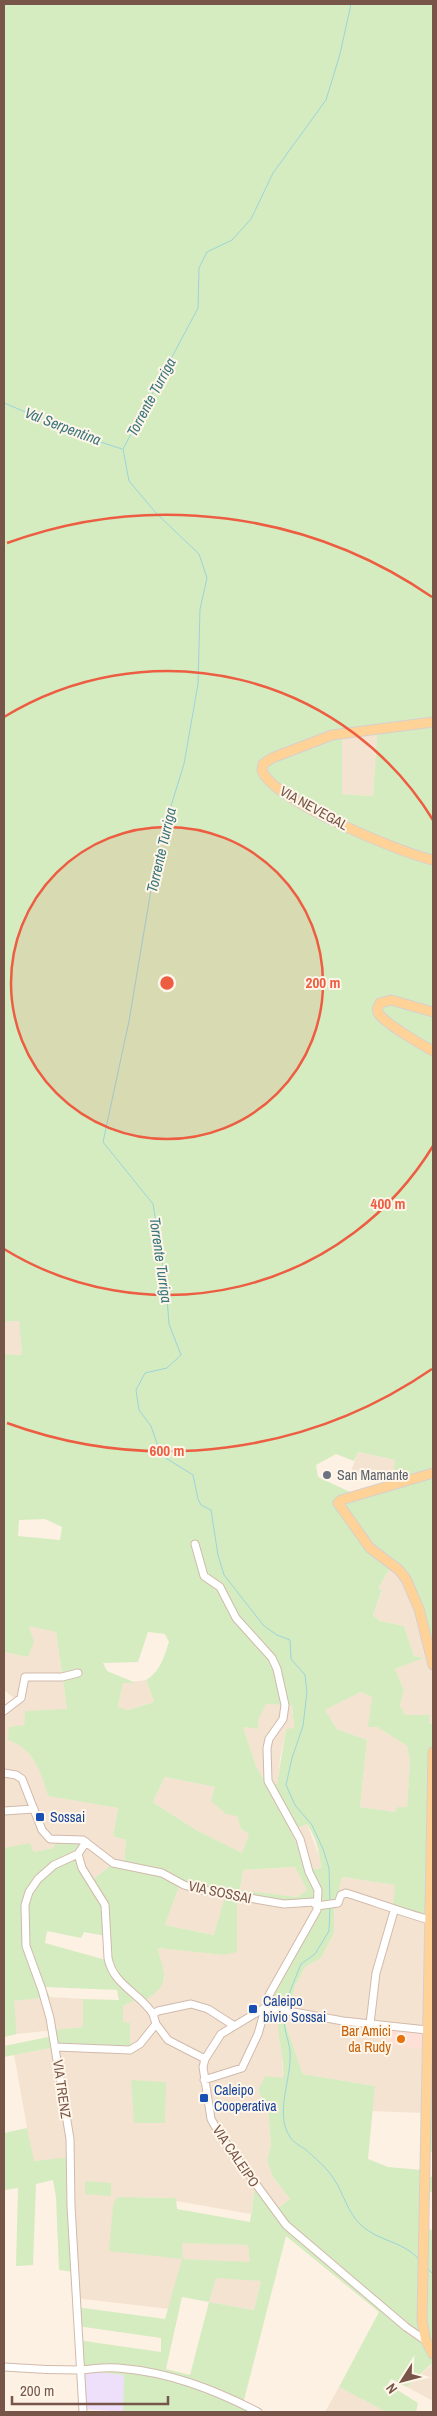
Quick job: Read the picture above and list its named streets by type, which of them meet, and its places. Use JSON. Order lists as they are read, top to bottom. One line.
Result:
{"streets":{"main road":["VIA NEVEGAL"],"street":["VIA SOSSAI","VIA TRENZ","VIA CALEIPO"]},"crossings":[["VIA SOSSAI","VIA TRENZ"]],"water":["Torrente Turriga","Val Serpentina"],"places":{"other":["San Mamante","Bar Amici da Rudy"],"transit":["Sossai","Caleipo bivio Sossai","Caleipo Cooperativa"]},"scale_bar":"200 m","north":"bottom left","rings":["200 m","400 m","600 m"]}
